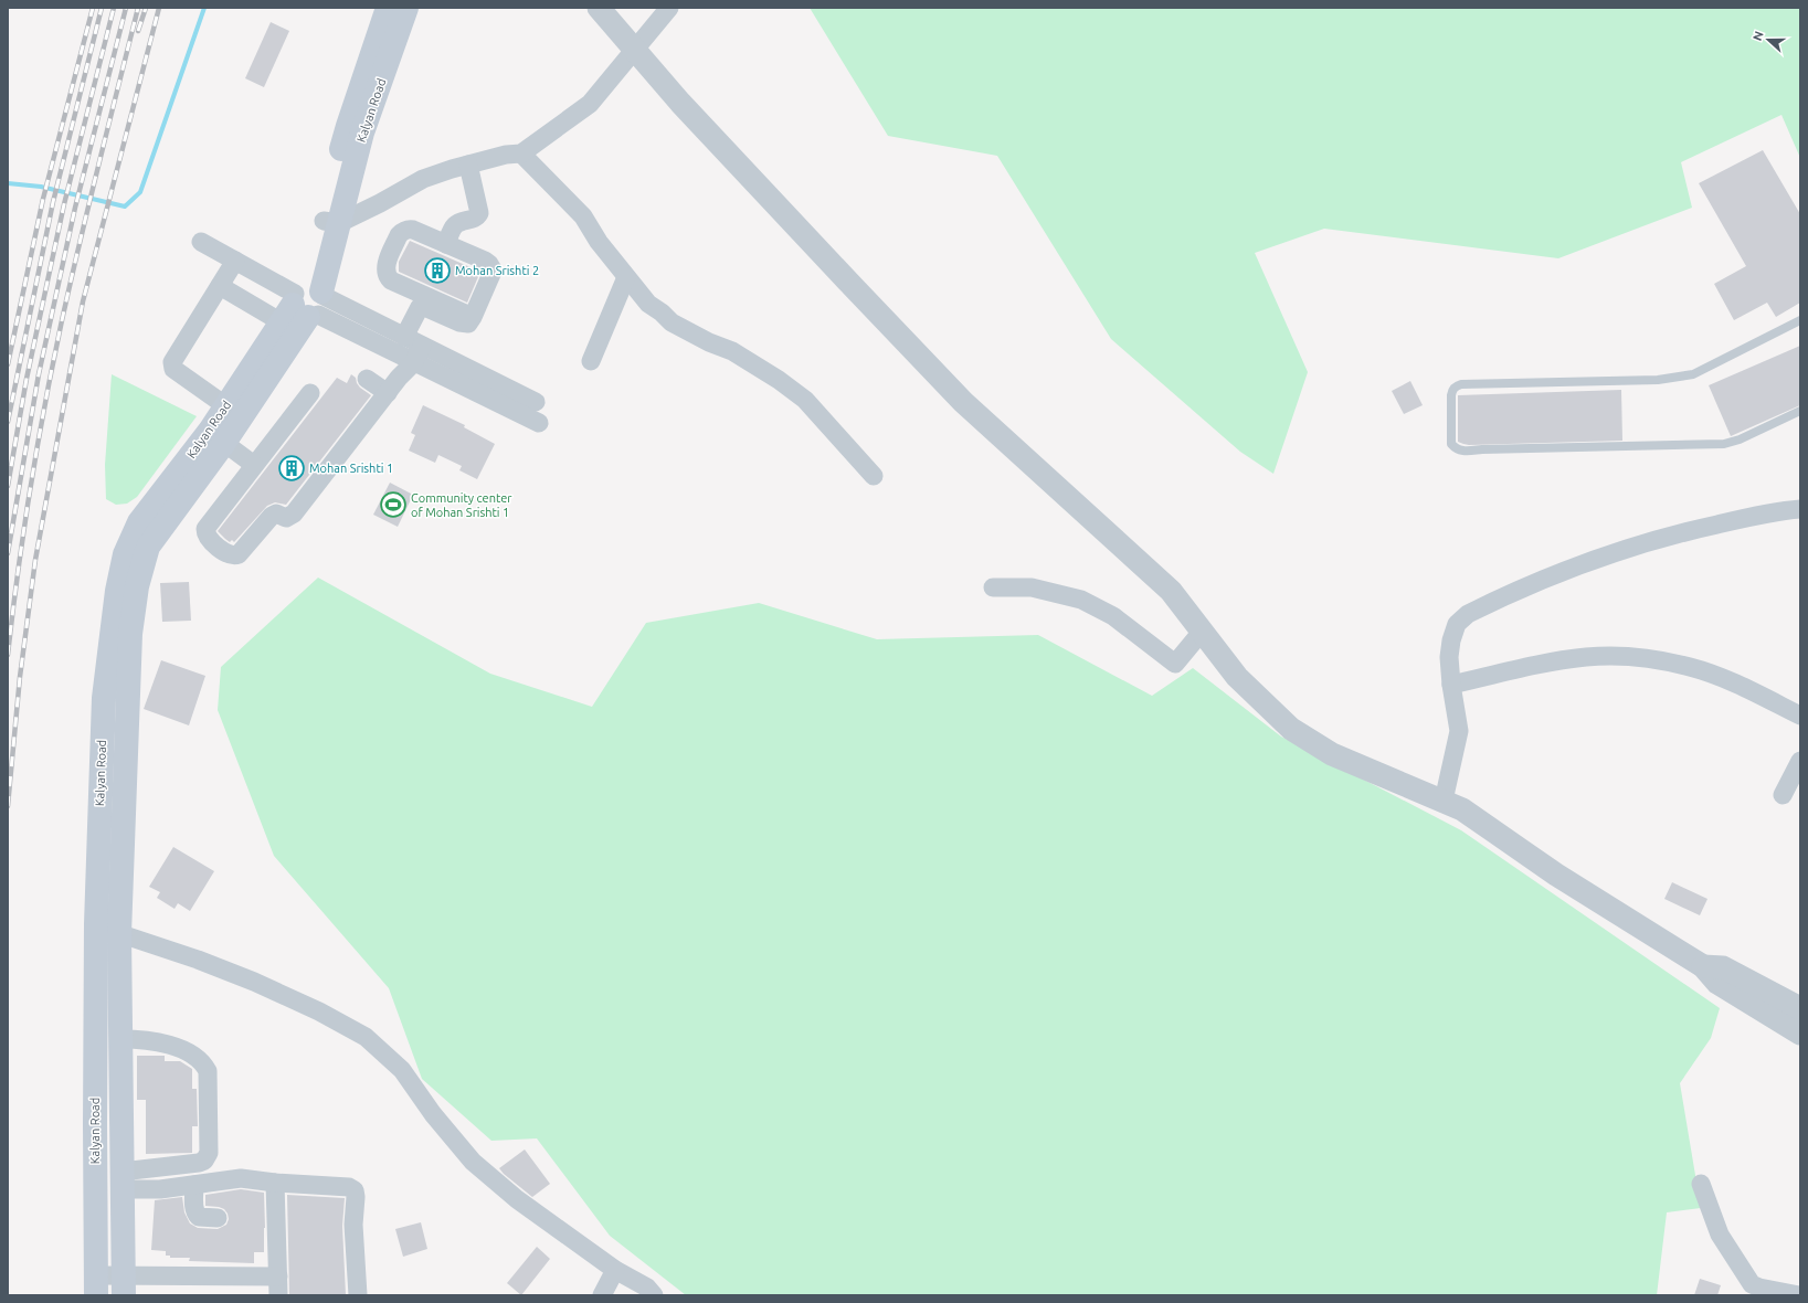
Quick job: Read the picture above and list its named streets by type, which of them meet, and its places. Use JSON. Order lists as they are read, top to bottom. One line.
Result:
{"streets":{"main road":["Kalyan Road"]},"places":{"building":["Mohan Srishti 2","Mohan Srishti 1"],"sports":["Community center of Mohan Srishti 1"]},"north":"left"}
